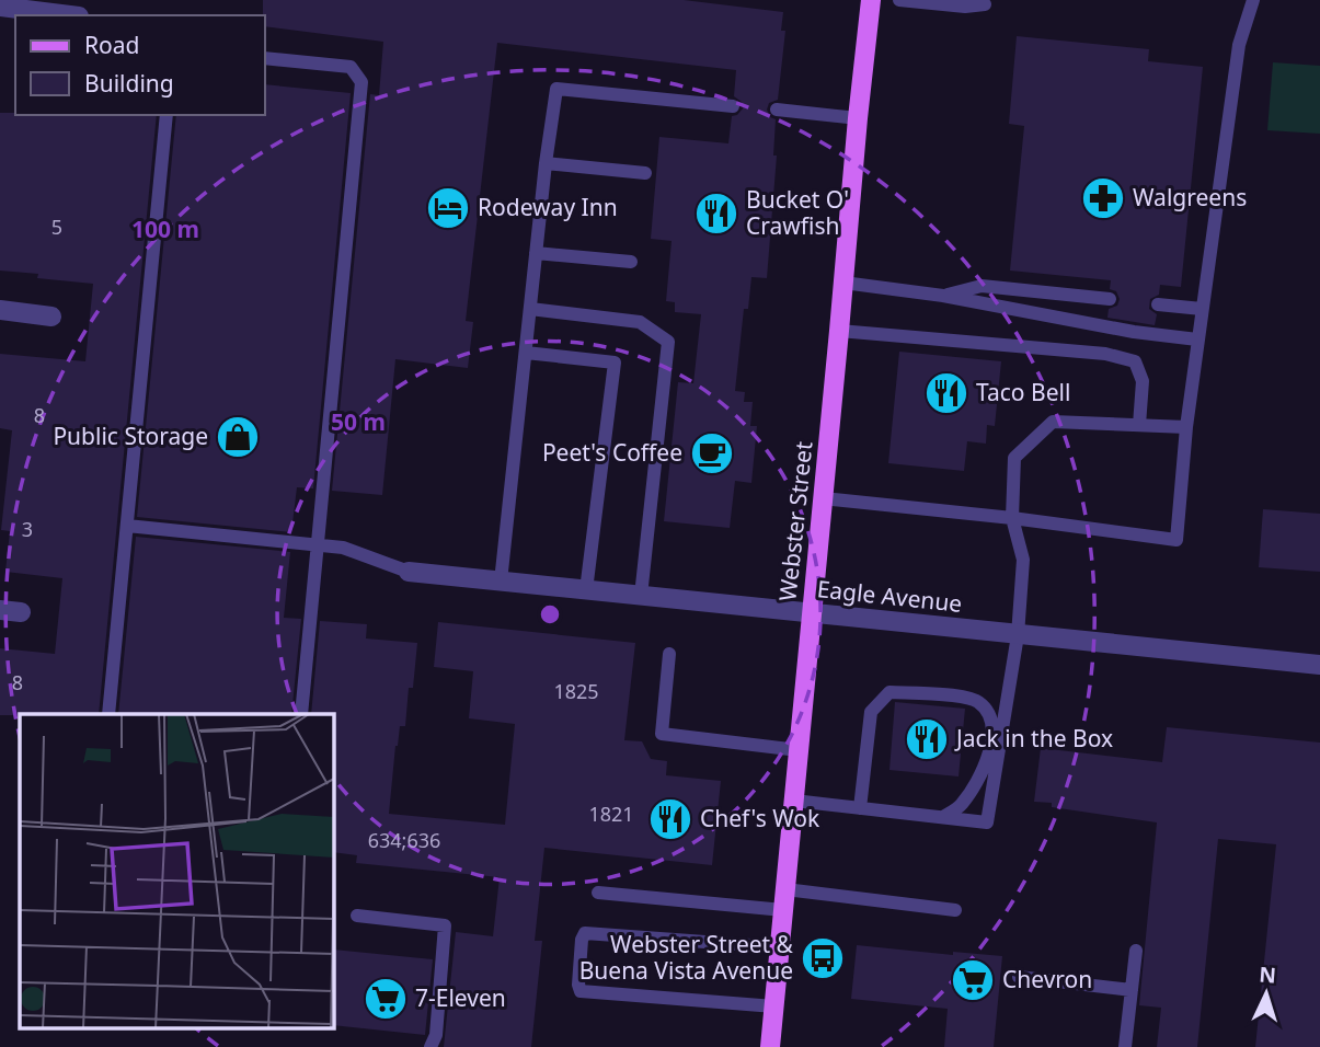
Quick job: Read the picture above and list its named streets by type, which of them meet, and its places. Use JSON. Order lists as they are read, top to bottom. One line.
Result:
{"streets":{"main road":["Webster Street"],"street":["Eagle Avenue"]},"crossings":[["Webster Street","Eagle Avenue"]],"places":{"pharmacy":["Walgreens"],"hotel":["Rodeway Inn"],"restaurant":["Bucket O' Crawfish","Taco Bell","Jack in the Box","Chef's Wok"],"shop":["Public Storage"],"cafe":["Peet's Coffee"],"bus stop":["Webster Street & Buena Vista Avenue"],"supermarket":["Chevron","7-Eleven"]},"house_numbers":["5","8","3","8","1825","1821","634;636"],"legend":["Road","Building"],"north":"top","rings":["100 m","50 m"]}
